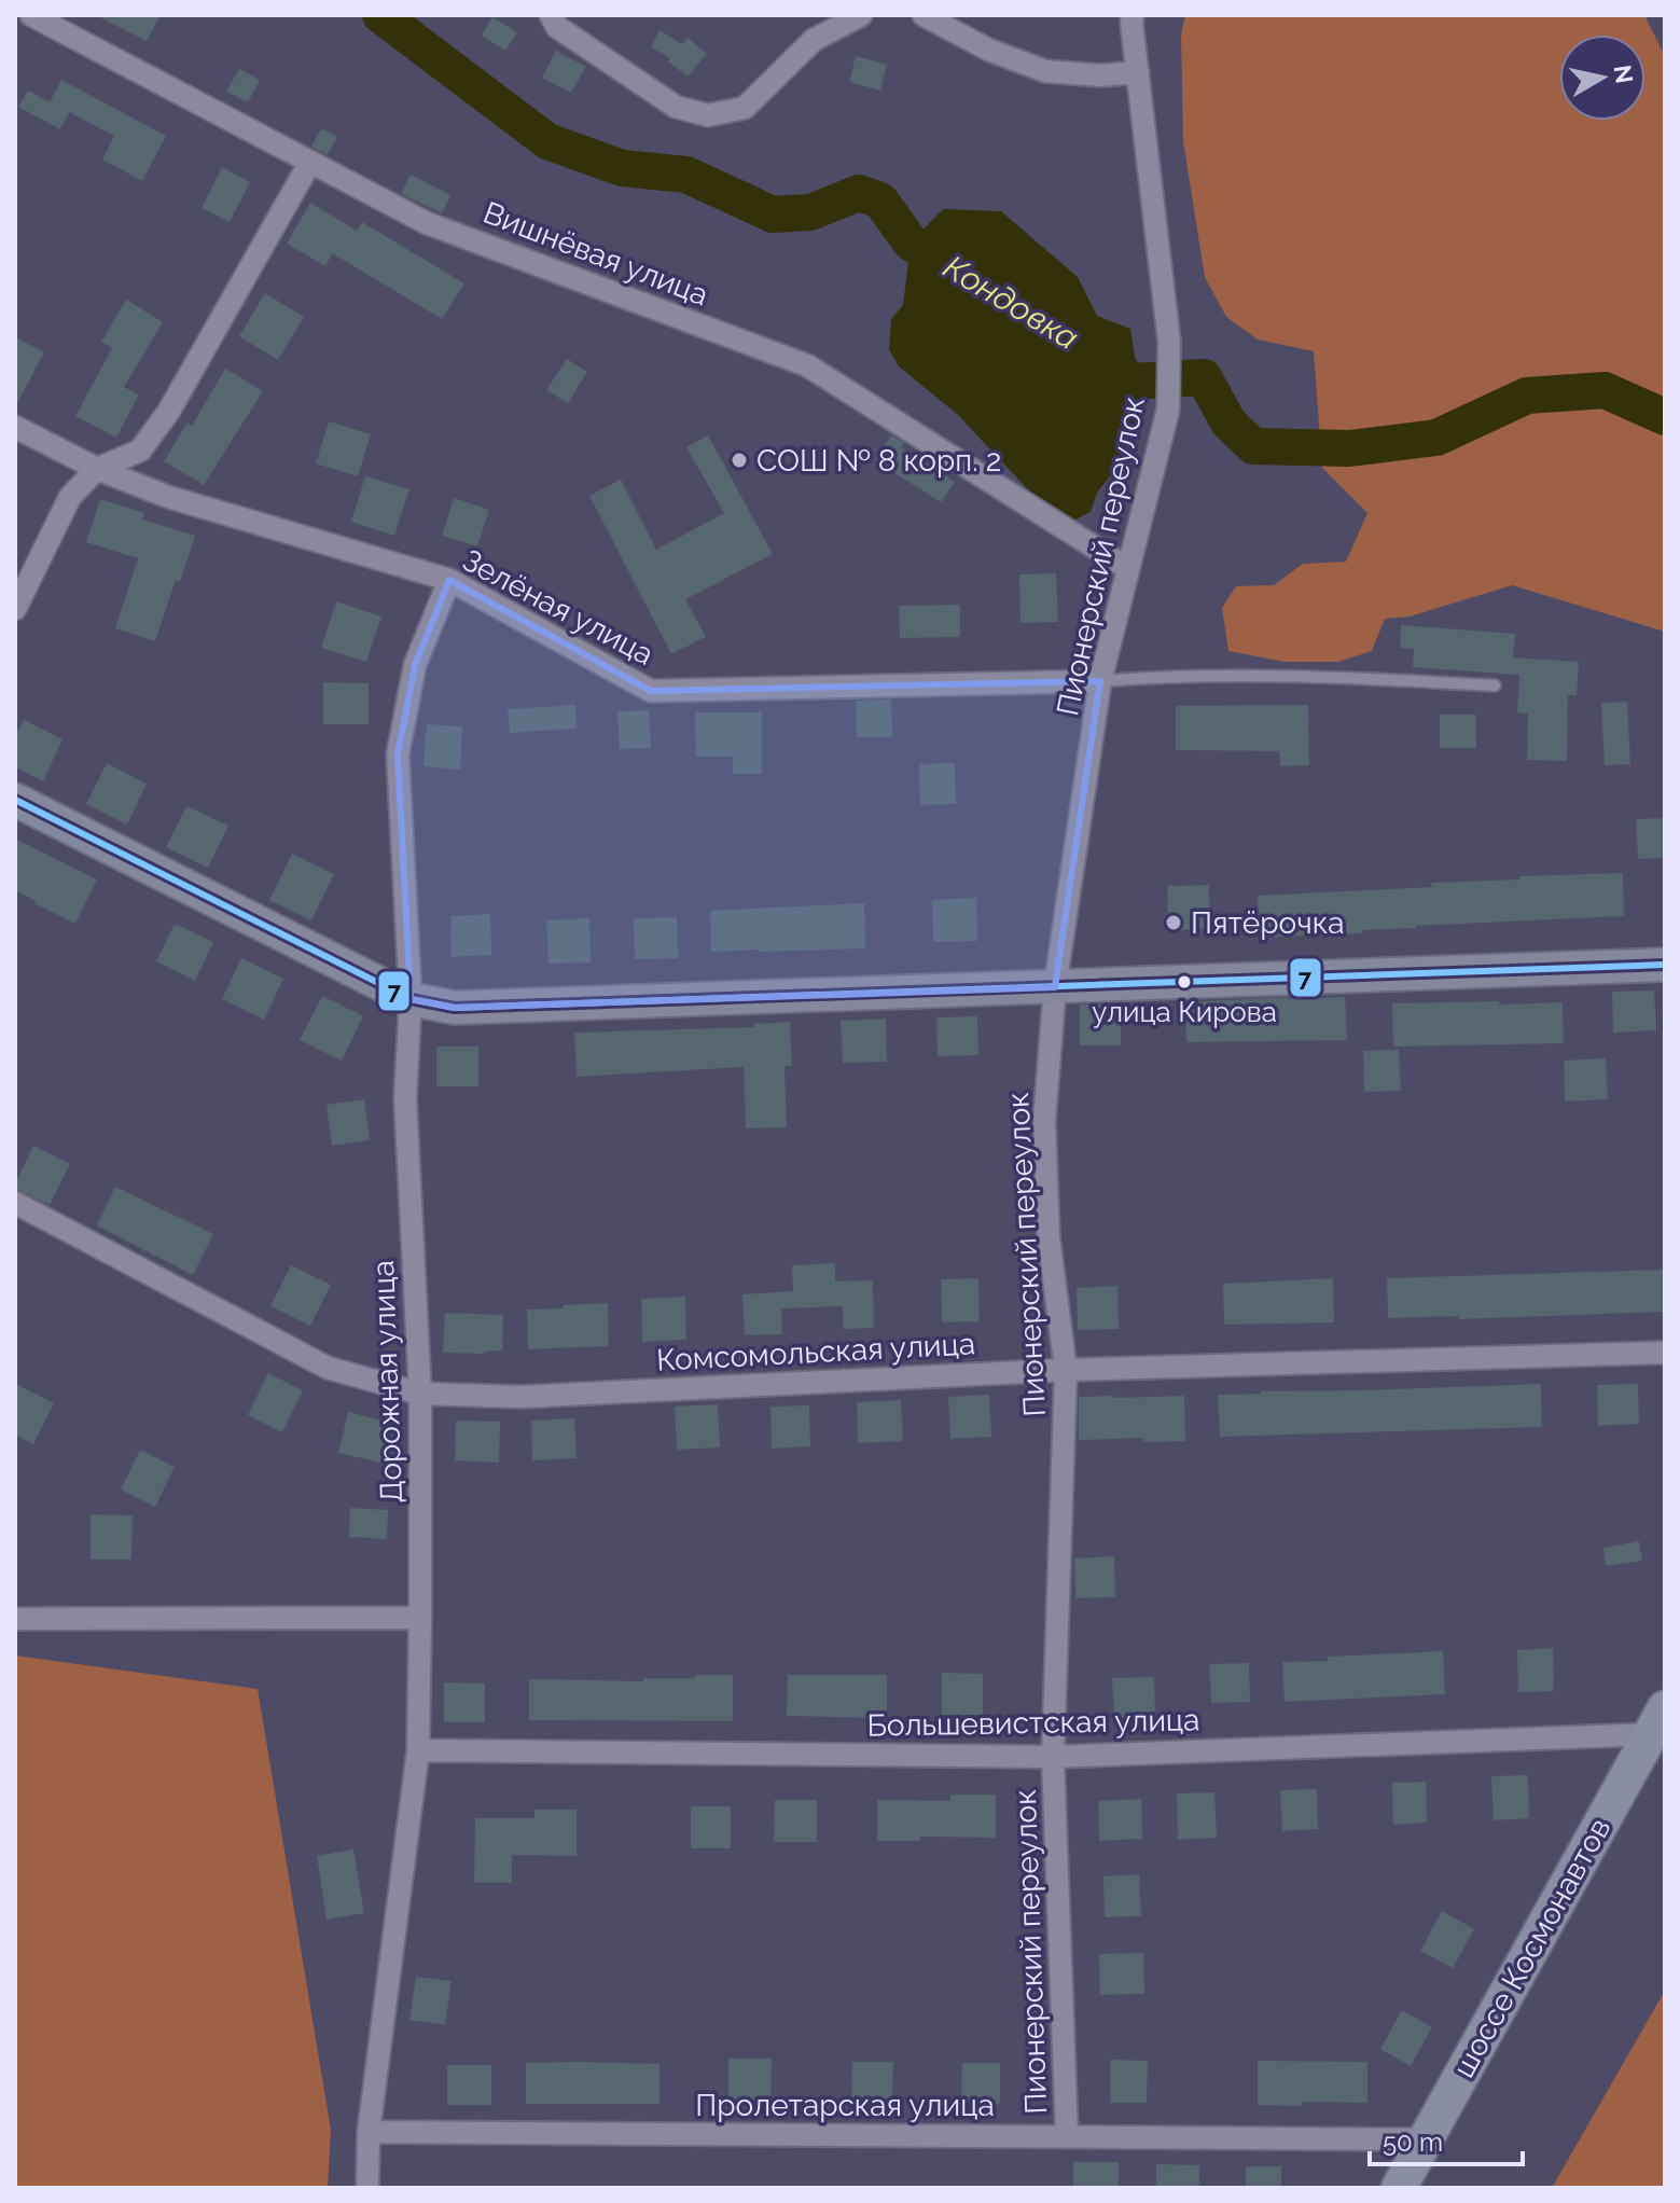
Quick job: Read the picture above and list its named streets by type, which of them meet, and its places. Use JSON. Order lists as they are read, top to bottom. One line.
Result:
{"streets":{"main road":["шоссе Космонавтов"],"street":["Вишнёвая улица","Пионерский переулок","Зелёная улица","Комсомольская улица","Дорожная улица","Большевистская улица","Пролетарская улица"]},"crossings":[["Вишнёвая улица","Пионерский переулок"],["Пионерский переулок","Зелёная улица"],["Пионерский переулок","Комсомольская улица"],["Пионерский переулок","Большевистская улица"],["Пионерский переулок","Пролетарская улица"],["Зелёная улица","Дорожная улица"],["Комсомольская улица","Дорожная улица"],["Дорожная улица","Большевистская улица"],["Дорожная улица","Пролетарская улица"],["Большевистская улица","шоссе Космонавтов"],["шоссе Космонавтов","Пролетарская улица"]],"water":["Кондовка"],"places":["СОШ № 8 корп. 2","Пятёрочка","улица Кирова"],"lines":["transit line 7"],"scale_bar":"50 m","north":"right"}
